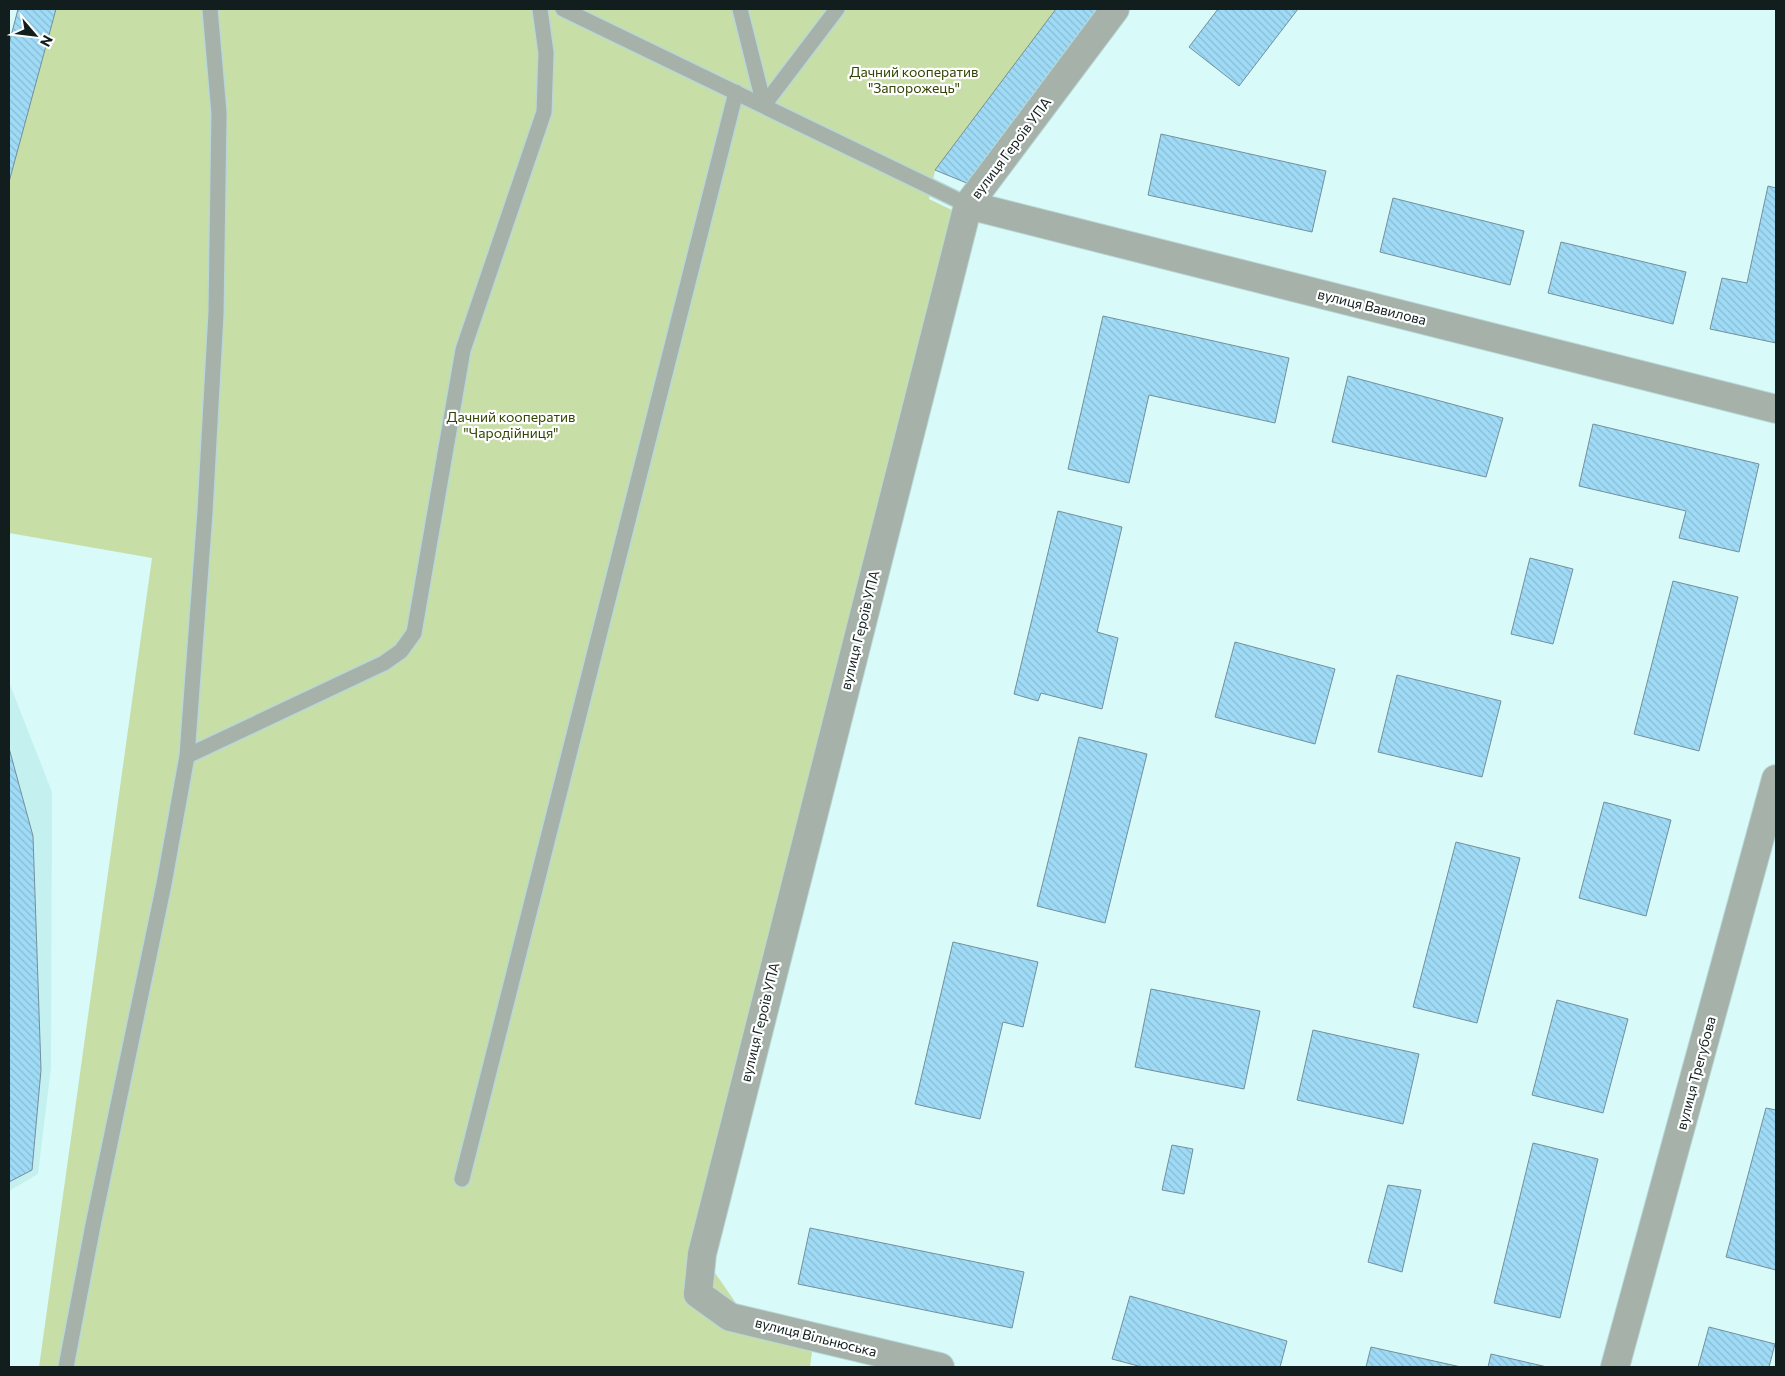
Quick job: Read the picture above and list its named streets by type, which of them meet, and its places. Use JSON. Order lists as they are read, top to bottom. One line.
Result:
{"streets":{"street":["вулиця Героїв УПА","вулиця Вавилова","вулиця Трегубова","вулиця Вільнюська"]},"crossings":[["вулиця Героїв УПА","вулиця Вавилова"],["вулиця Героїв УПА","вулиця Вільнюська"]],"parks":["Дачний кооператив \"Запорожець\"","Дачний кооператив \"Чародійниця\""],"north":"bottom right"}
